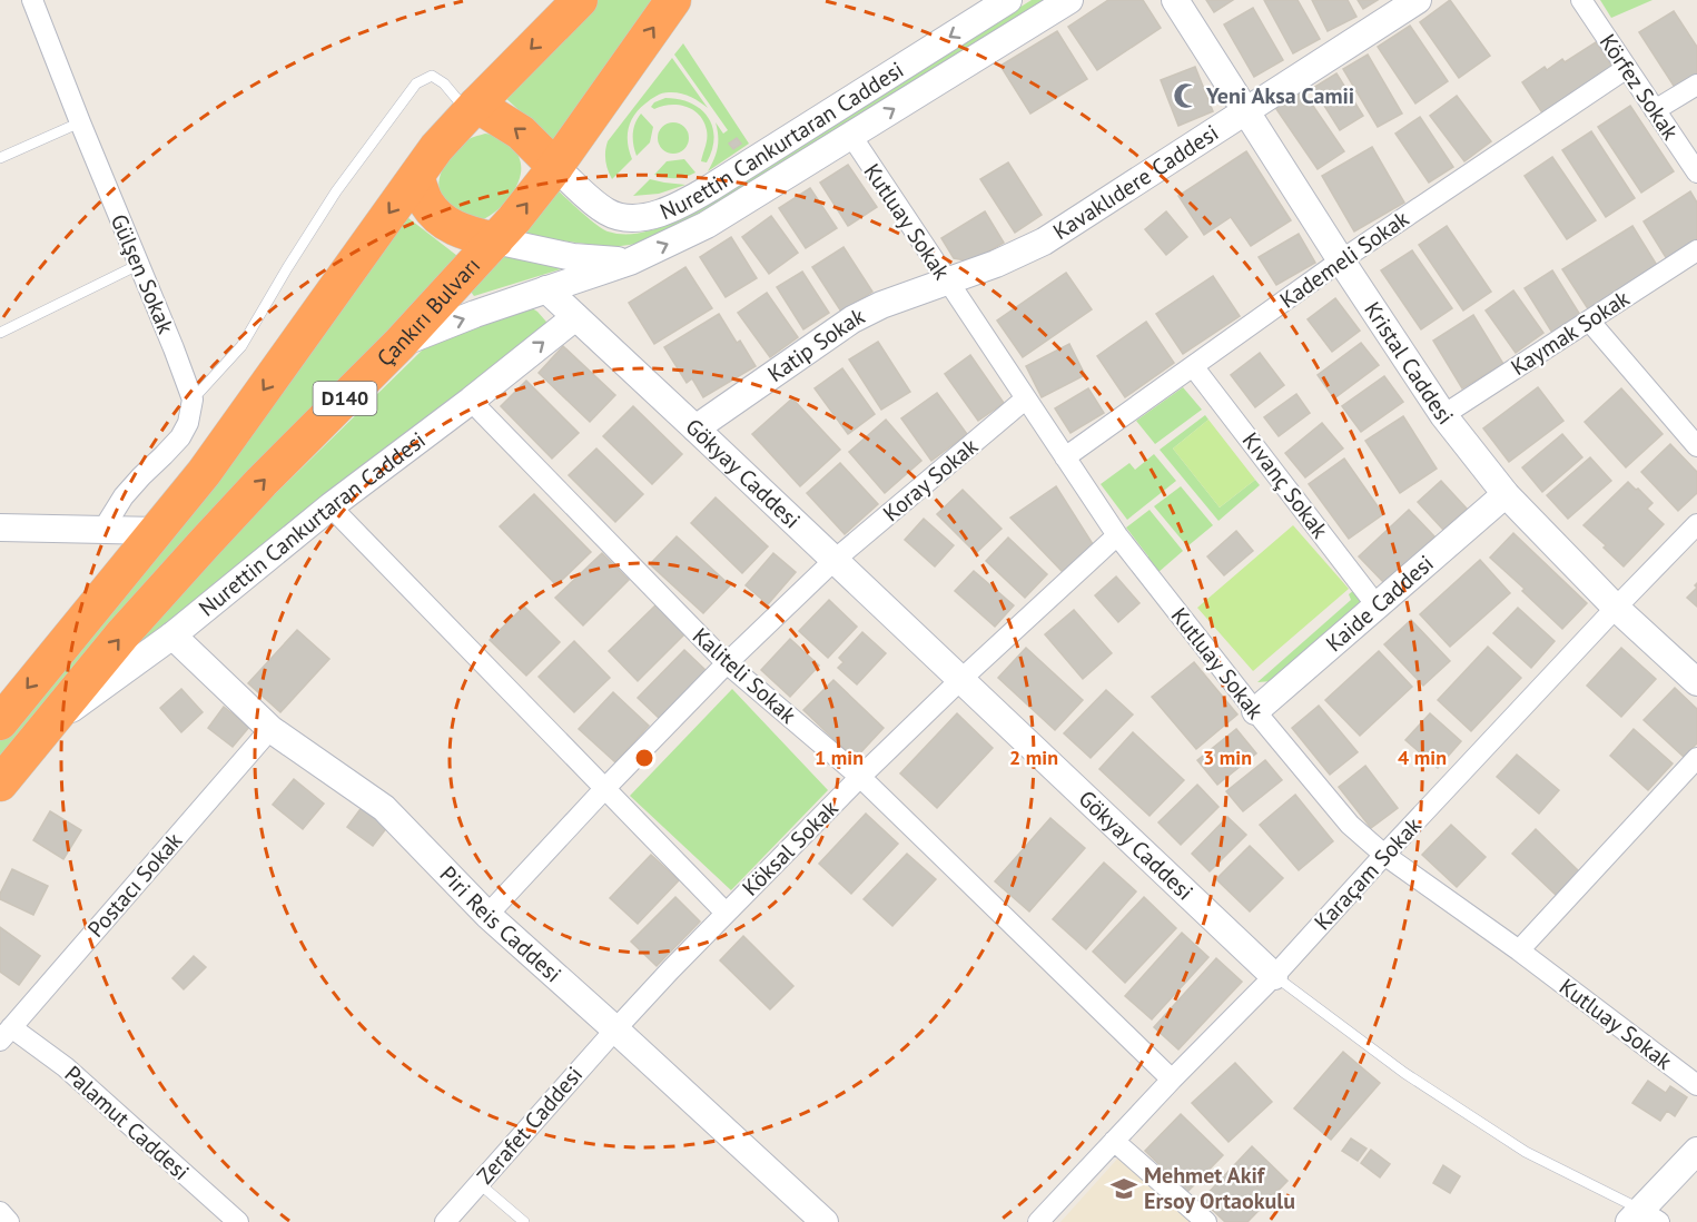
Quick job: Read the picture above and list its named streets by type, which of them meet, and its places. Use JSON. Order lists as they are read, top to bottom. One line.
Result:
{"streets":{"highway":["Çankırı Bulvarı","D140"],"street":["Körfez Sokak","Nurettin Cankurtaran Caddesi","Kavaklıdere Caddesi","Kutluay Sokak","Kademeli Sokak","Gülşen Sokak","Kaymak Sokak","Katip Sokak","Kristal Caddesi","Gökyay Caddesi","Koray Sokak","Kıvanç Sokak","Kaide Caddesi","Kaliteli Sokak","Köksal Sokak","Karaçam Sokak","Postacı Sokak","Piri Reis Caddesi","Palamut Caddesi","Zerafet Caddesi"]},"crossings":[["Körfez Sokak","Kademeli Sokak"],["Nurettin Cankurtaran Caddesi","Kutluay Sokak"],["Nurettin Cankurtaran Caddesi","Çankırı Bulvarı"],["Nurettin Cankurtaran Caddesi","Gökyay Caddesi"],["Nurettin Cankurtaran Caddesi","Kaliteli Sokak"],["Nurettin Cankurtaran Caddesi","Piri Reis Caddesi"],["Kavaklıdere Caddesi","Kutluay Sokak"],["Kavaklıdere Caddesi","Katip Sokak"],["Kavaklıdere Caddesi","Kristal Caddesi"],["Kutluay Sokak","Kademeli Sokak"],["Kutluay Sokak","Katip Sokak"],["Kutluay Sokak","Koray Sokak"],["Kutluay Sokak","Kaide Caddesi"],["Kutluay Sokak","Köksal Sokak"],["Kutluay Sokak","Karaçam Sokak"],["Kademeli Sokak","Kristal Caddesi"],["Kademeli Sokak","Kıvanç Sokak"],["Kaymak Sokak","Kristal Caddesi"],["Katip Sokak","Gökyay Caddesi"],["Kristal Caddesi","Kaide Caddesi"],["Kristal Caddesi","Karaçam Sokak"],["Gökyay Caddesi","Koray Sokak"],["Gökyay Caddesi","Köksal Sokak"],["Gökyay Caddesi","Karaçam Sokak"],["Koray Sokak","Kaliteli Sokak"],["Koray Sokak","Piri Reis Caddesi"],["Kıvanç Sokak","Kaide Caddesi"],["Kaliteli Sokak","Köksal Sokak"],["Kaliteli Sokak","Karaçam Sokak"],["Köksal Sokak","Piri Reis Caddesi"],["Köksal Sokak","Zerafet Caddesi"],["Postacı Sokak","Piri Reis Caddesi"],["Postacı Sokak","Palamut Caddesi"],["Piri Reis Caddesi","Zerafet Caddesi"]],"places":{"mosque":["Yeni Aksa Camii"],"school or university":["Mehmet Akif Ersoy Ortaokulu"]},"rings":["1 min","2 min","3 min","4 min"]}
